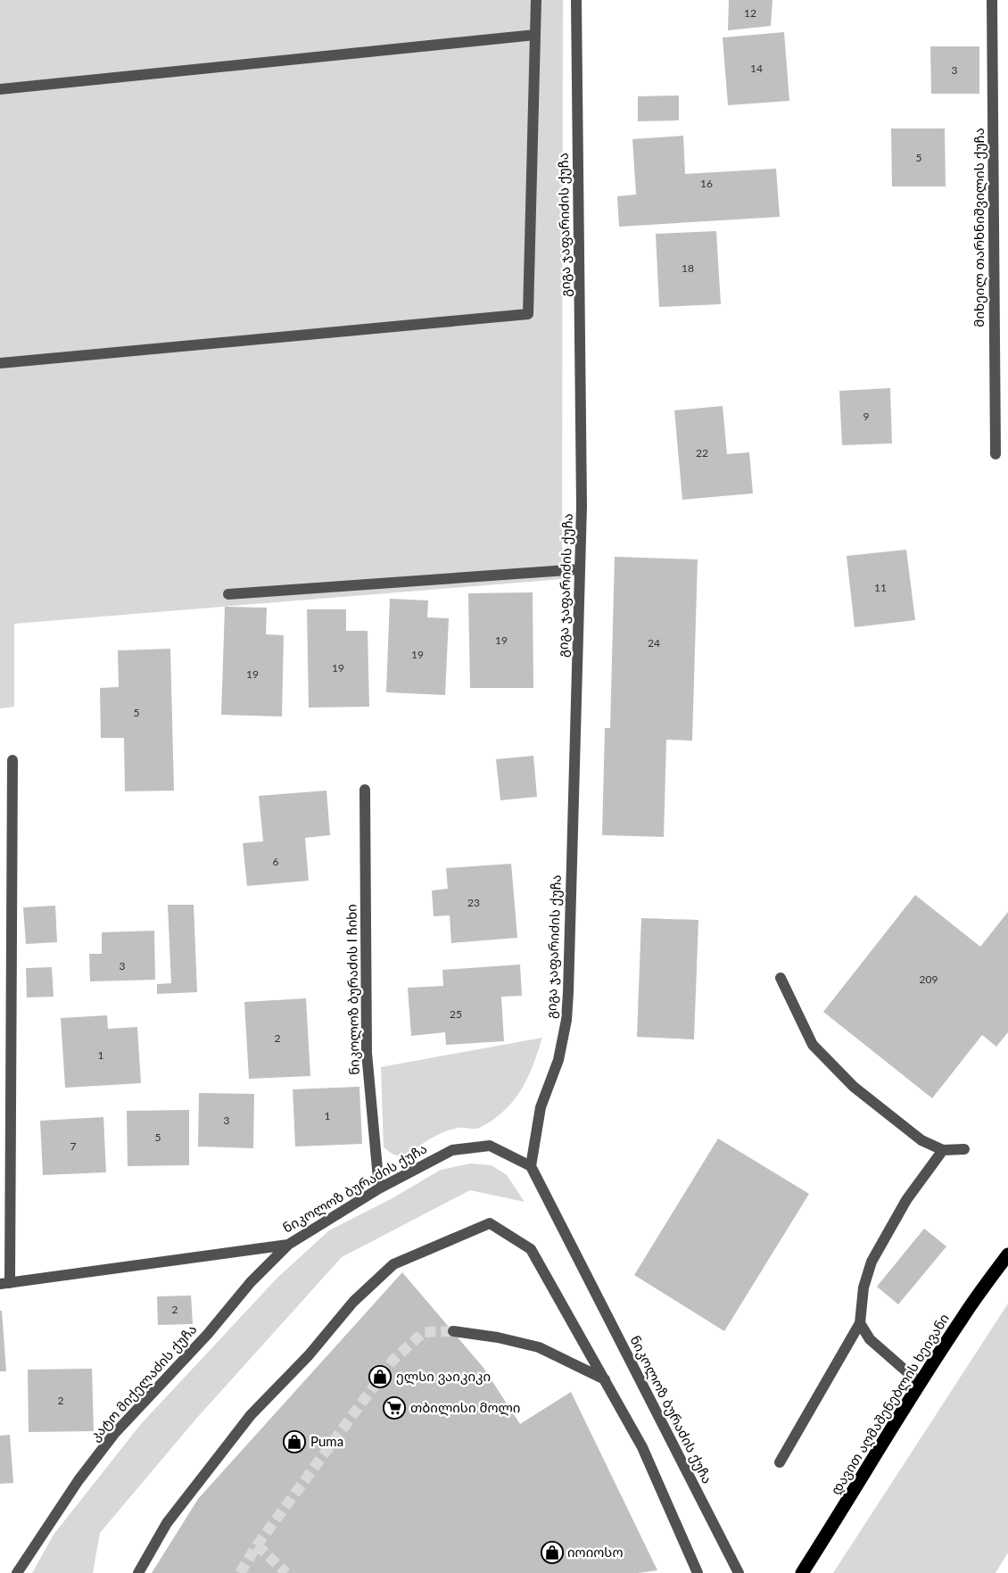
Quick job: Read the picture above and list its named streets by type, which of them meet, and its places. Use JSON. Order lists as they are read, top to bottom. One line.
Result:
{"streets":{"highway":["დავით აღმაშენებლის ხეივანი"],"street":["გიგა ჯაფარიძის ქუჩა","მიხეილ თარხნიშვილის ქუჩა","ნიკოლოზ ბურაძის I ჩიხი","ნიკოლოზ ბურაძის ქუჩა","კატო მიქელაძის ქუჩა"]},"crossings":[["გიგა ჯაფარიძის ქუჩა","ნიკოლოზ ბურაძის ქუჩა"],["ნიკოლოზ ბურაძის I ჩიხი","ნიკოლოზ ბურაძის ქუჩა"],["ნიკოლოზ ბურაძის ქუჩა","კატო მიქელაძის ქუჩა"]],"places":{"shop":["ელსი ვაიკიკი","Puma","იოიოსო"],"supermarket":["თბილისი მოლი"]},"house_numbers":["12","14","3","5","16","18","9","22","11","19","24","19","19","19","5","6","23","3","209","25","2","1","1","3","5","7","2","2"]}
